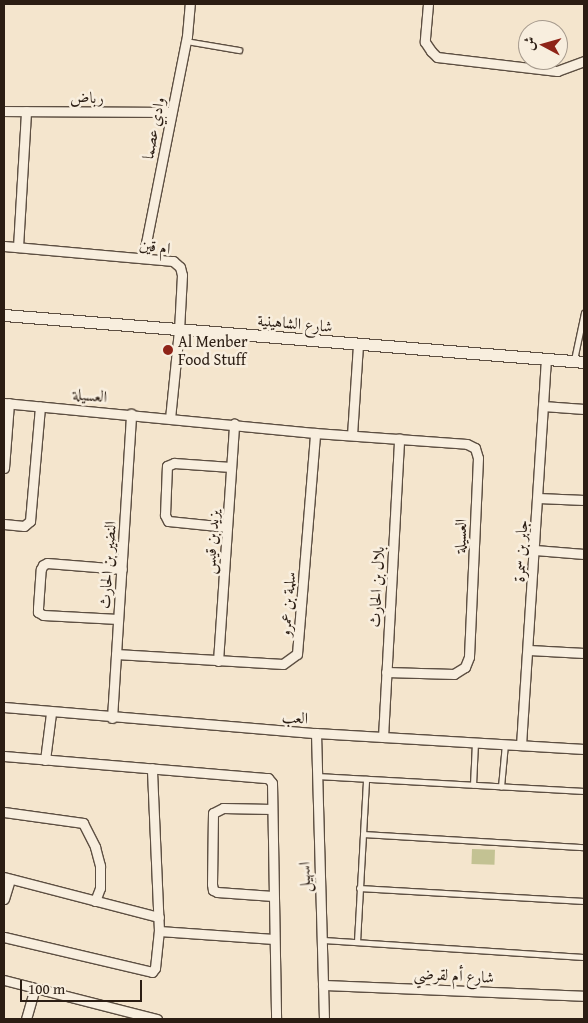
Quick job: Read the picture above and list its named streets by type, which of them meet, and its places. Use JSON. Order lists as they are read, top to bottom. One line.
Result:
{"streets":{"street":["رباض","وادي عصما","ام قين","شارع الشاهينية","العسيلة","يزيد بن قيس","جابر بن سمرة","النضير بن الحارث","بلال بن الحارث","سلمة بن عمرو","العب","اسهيل","شارع أم لقرضي"]},"crossings":[["رباض","وادي عصما"],["وادي عصما","ام قين"],["ام قين","شارع الشاهينية"],["ام قين","العسيلة"],["شارع الشاهينية","جابر بن سمرة"],["العسيلة","يزيد بن قيس"],["العسيلة","النضير بن الحارث"],["العسيلة","بلال بن الحارث"],["العسيلة","سلمة بن عمرو"],["يزيد بن قيس","سلمة بن عمرو"],["جابر بن سمرة","العب"],["النضير بن الحارث","سلمة بن عمرو"],["النضير بن الحارث","العب"],["بلال بن الحارث","العب"],["العب","اسهيل"],["اسهيل","شارع أم لقرضي"]],"places":["Al Menber Food Stuff"],"scale_bar":"100 m","north":"left"}
